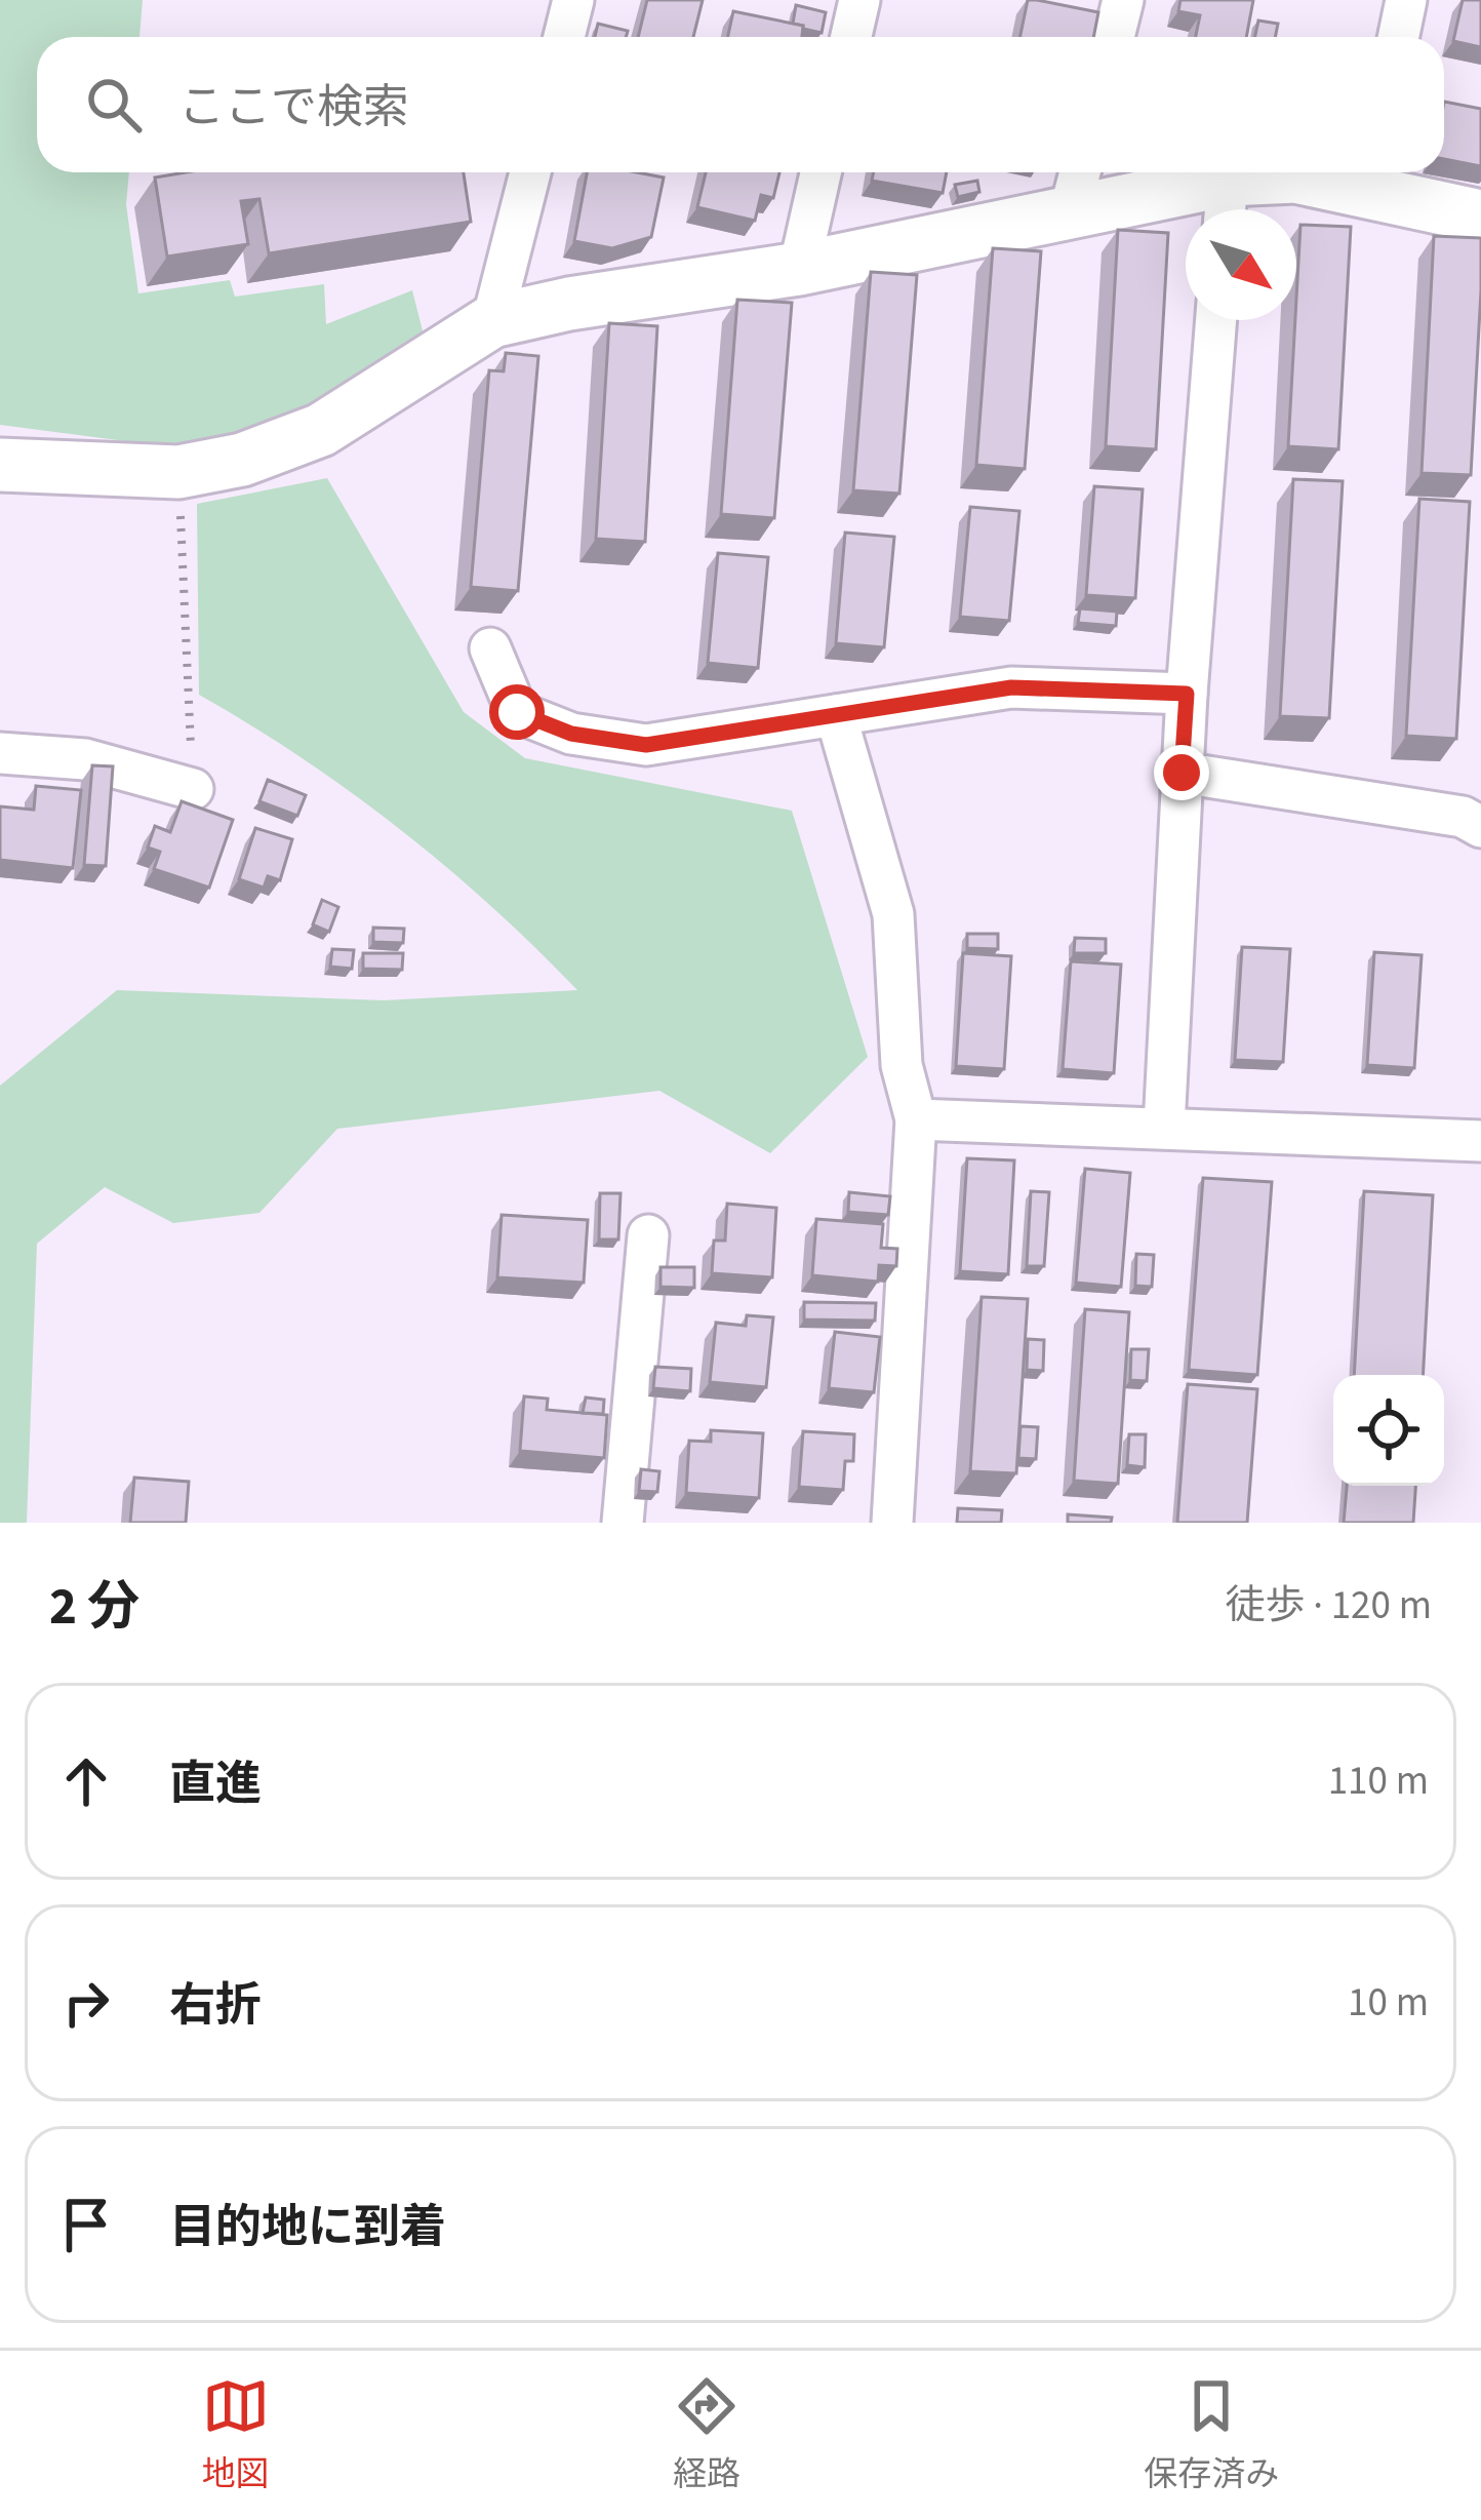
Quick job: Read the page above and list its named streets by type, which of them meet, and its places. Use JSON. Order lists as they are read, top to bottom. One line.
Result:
{"north":"bottom right","page":{"search":"ここで検索","heading":["2 分","徒歩 · 120 m"],"list":[["直進","110 m"],["右折","10 m"],"目的地に到着"],"nav":["地図","経路","保存済み"]}}
